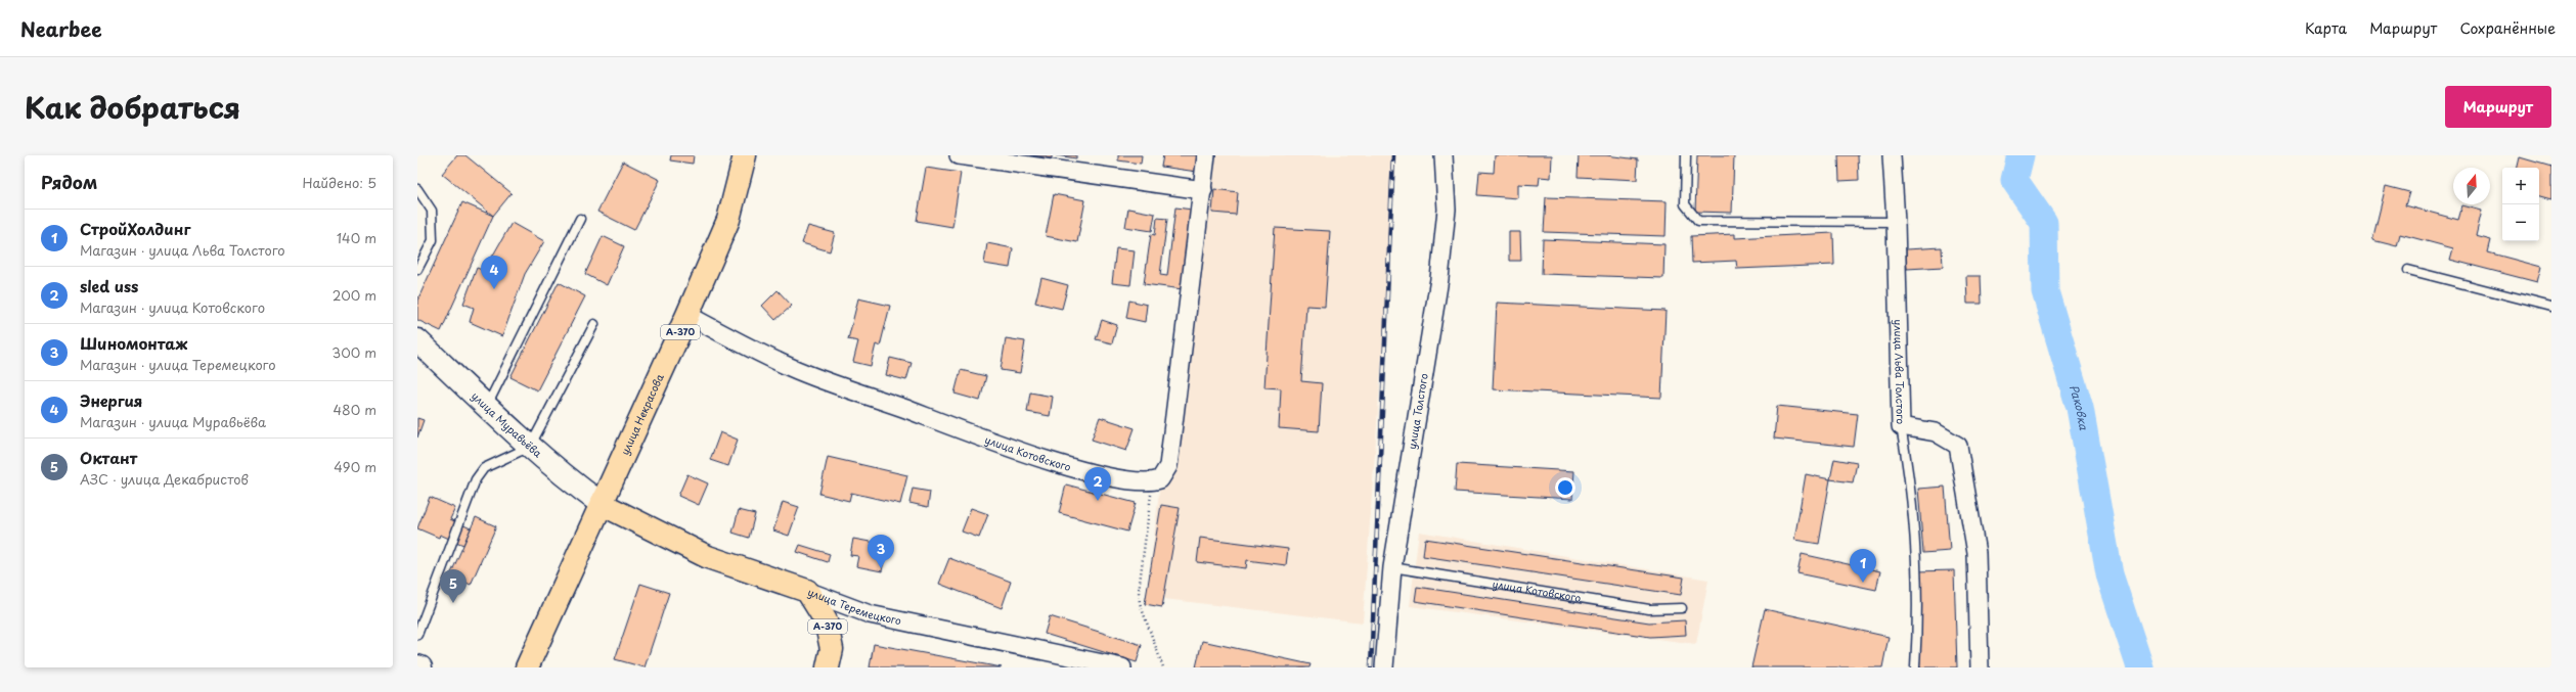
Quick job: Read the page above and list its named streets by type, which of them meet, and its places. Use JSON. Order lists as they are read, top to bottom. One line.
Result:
{"streets":{"highway":["А-370","улица Некрасова","улица Теремецкого"],"street":["улица Льва Толстого","улица Толстого","улица Муравьёва","улица Котовского"]},"crossings":[["А-370","улица Теремецкого"],["улица Толстого","улица Котовского"],["улица Некрасова","улица Муравьёва"],["улица Некрасова","улица Котовского"],["улица Некрасова","улица Теремецкого"],["улица Муравьёва","улица Теремецкого"]],"water":["Раковка"],"north":"top","page":{"header":"Nearbee","nav":["Карта","Маршрут","Сохранённые"],"title":"Как добраться","buttons":"Маршрут","heading":["Рядом","Найдено: 5"],"map_buttons":["+","−"],"list":[{"mark":"1","name":"СтройХолдинг","note":"Магазин · улица Льва Толстого","value":"140 m"},{"mark":"2","name":"sled uss","note":"Магазин · улица Котовского","value":"200 m"},{"mark":"3","name":"Шиномонтаж","note":"Магазин · улица Теремецкого","value":"300 m"},{"mark":"4","name":"Энергия","note":"Магазин · улица Муравьёва","value":"480 m"},{"mark":"5","name":"Октант","note":"АЗС · улица Декабристов","value":"490 m"}],"pins":["4","2","3","1","5"]}}
